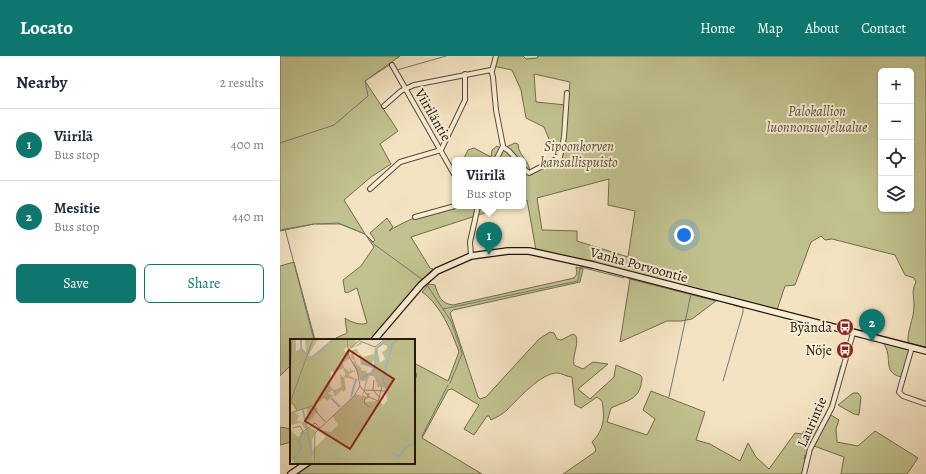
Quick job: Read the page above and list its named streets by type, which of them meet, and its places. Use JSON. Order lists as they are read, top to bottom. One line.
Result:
{"streets":{"street":["Viiriläntie","Vanha Porvoontie","Laurintie"]},"crossings":[["Vanha Porvoontie","Laurintie"]],"parks":["Palokallion luonnonsuojelualue","Sipoonkorven kansallispuisto"],"places":{"bus stop":["Byända","Nöje"]},"page":{"header":"Locato","nav":["Home","Map","About","Contact"],"heading":["Nearby","2 results"],"map_buttons":["+","−"],"list":[{"mark":"1","name":"Viirilä","note":"Bus stop","value":"400 m"},{"mark":"2","name":"Mesitie","note":"Bus stop","value":"440 m"}],"popup":["Viirilä","Bus stop"],"pins":["1","2"],"buttons":["Save","Share"]}}
